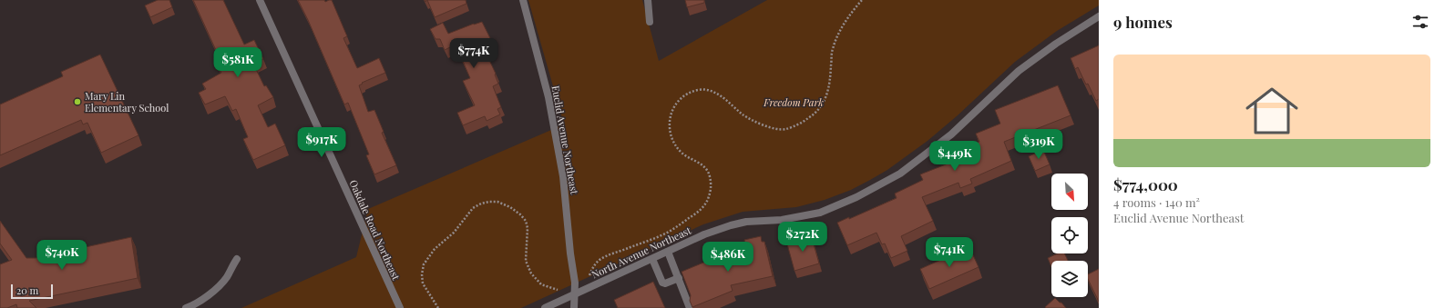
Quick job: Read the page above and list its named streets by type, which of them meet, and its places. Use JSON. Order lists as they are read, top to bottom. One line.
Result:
{"streets":{"street":["Euclid Avenue Northeast","Oakdale Road Northeast","North Avenue Northeast"]},"crossings":[["Euclid Avenue Northeast","North Avenue Northeast"]],"parks":["Freedom Park"],"places":["Mary Lin Elementary School"],"scale_bar":"20 m","north":"bottom right","page":{"heading":"9 homes","price":["$774K","$581K","$917K","$319K","$449K","$272K","$741K","$740K","$486K"],"list":[{"name":"$774,000","note":"4 rooms · 140 m² · Euclid Avenue Northeast"}],"scale":"20 m"}}
